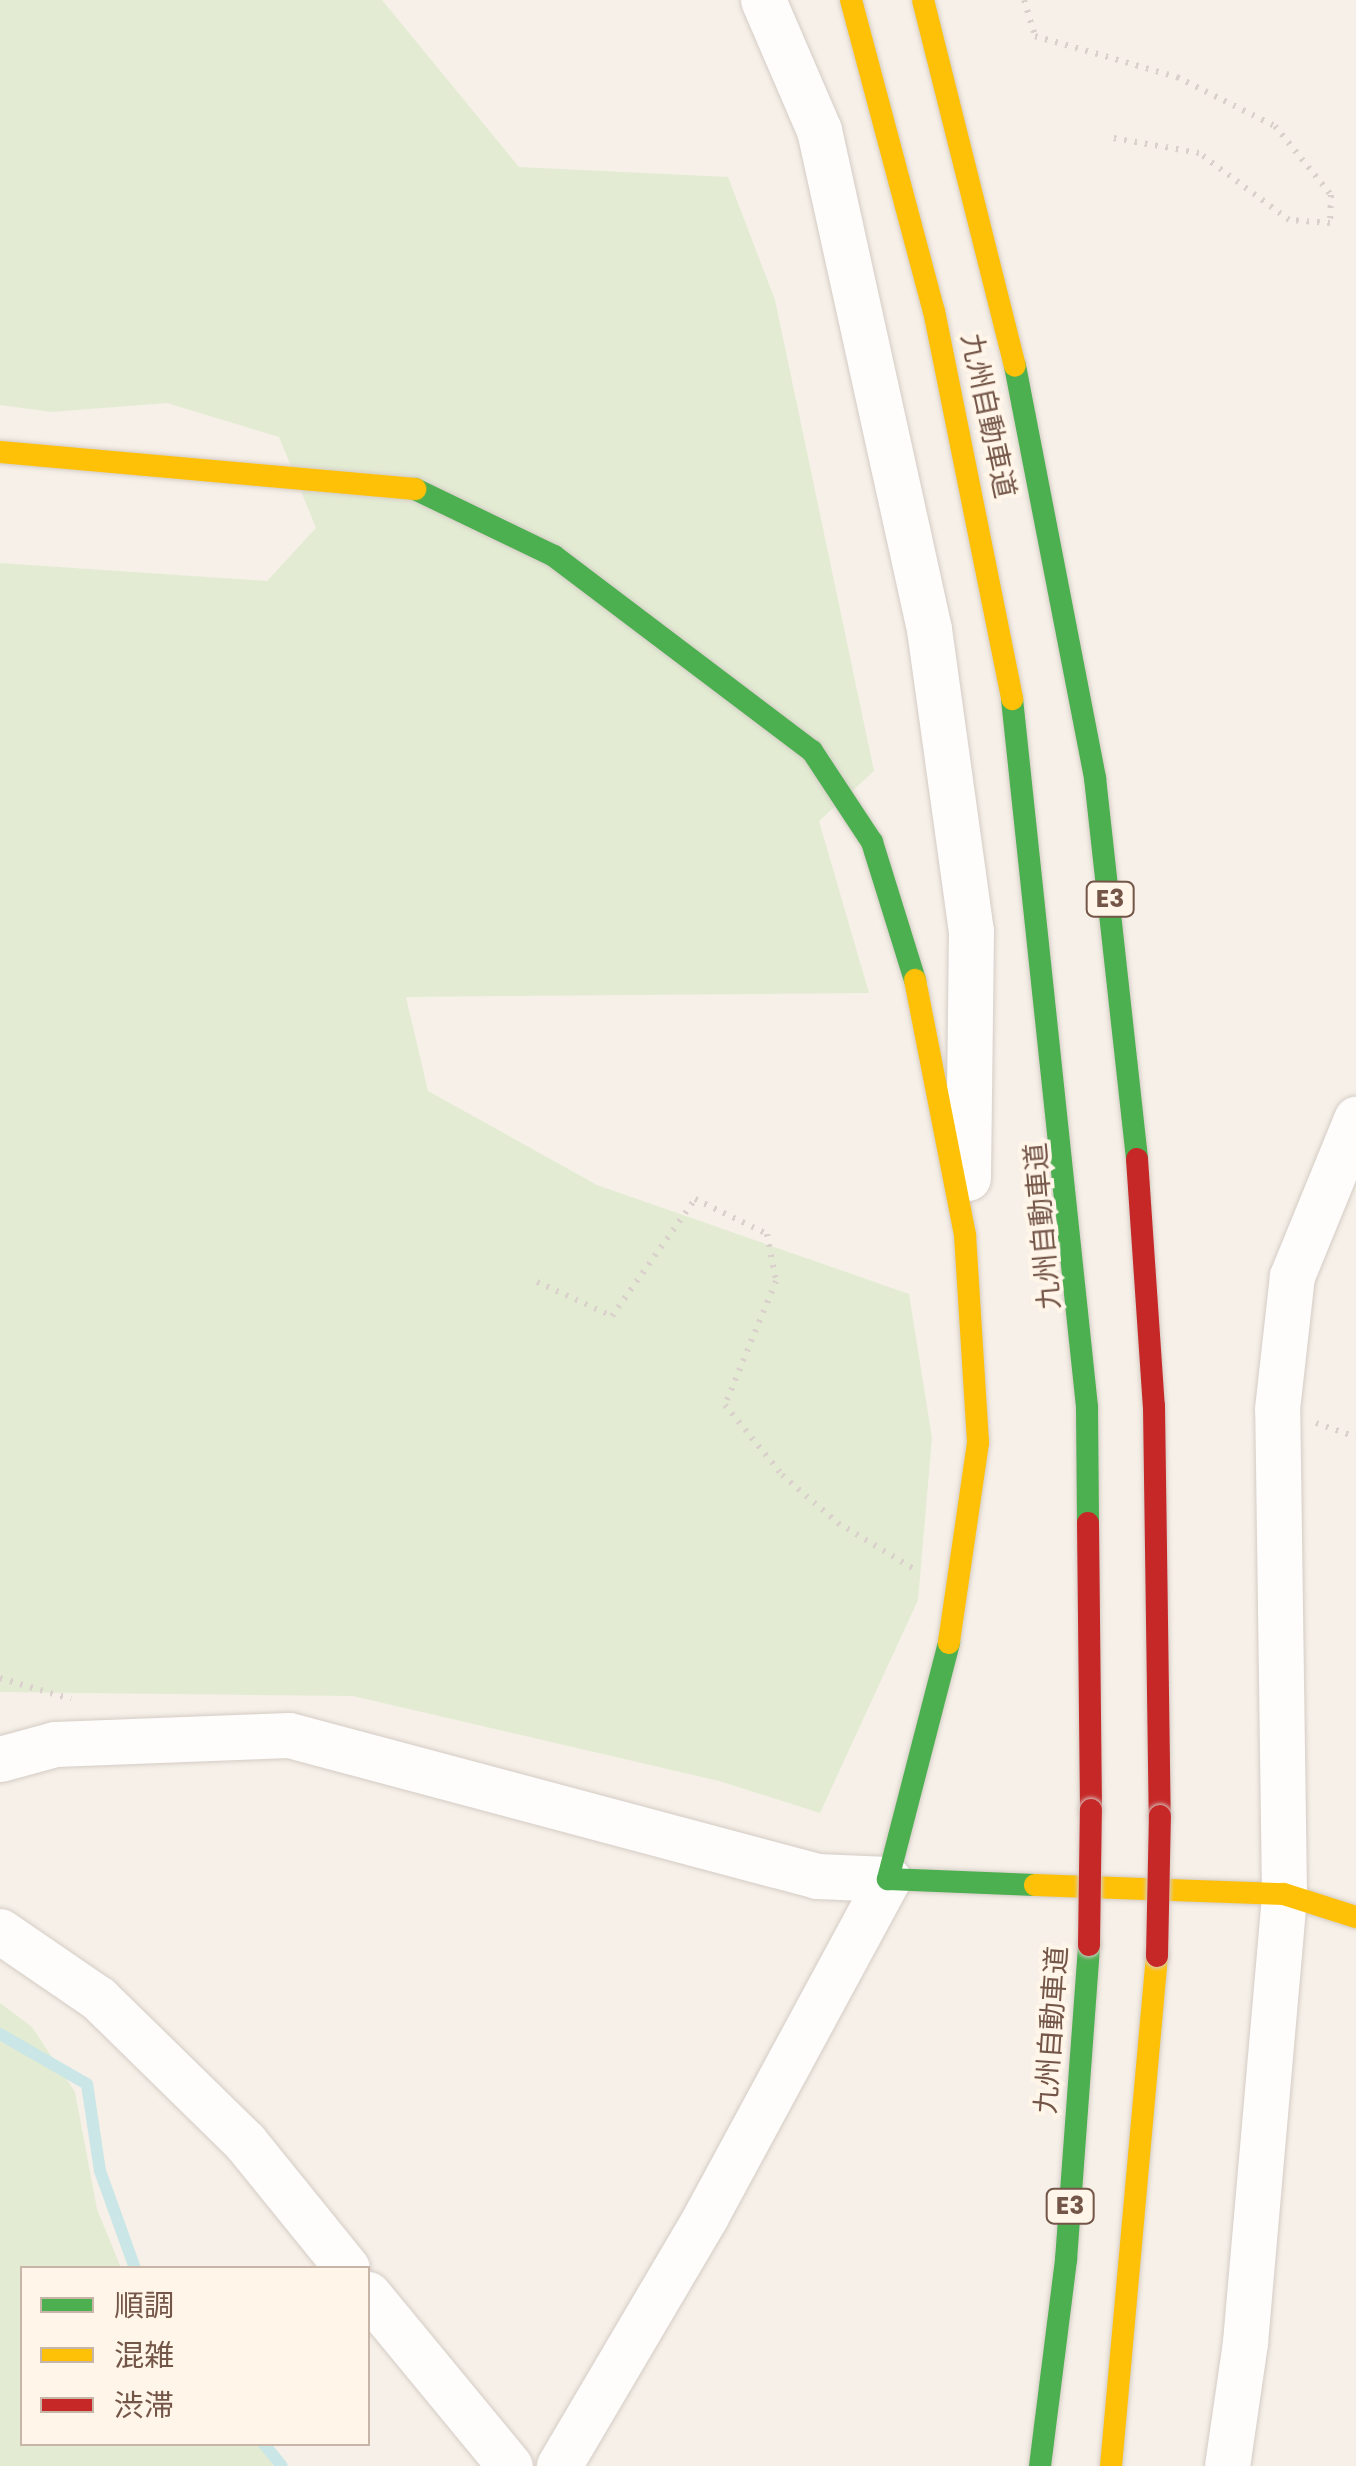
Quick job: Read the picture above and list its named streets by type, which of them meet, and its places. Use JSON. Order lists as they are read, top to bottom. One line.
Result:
{"streets":{"main road":["九州自動車道","E3"]},"legend":["順調","混雑","渋滞"]}
